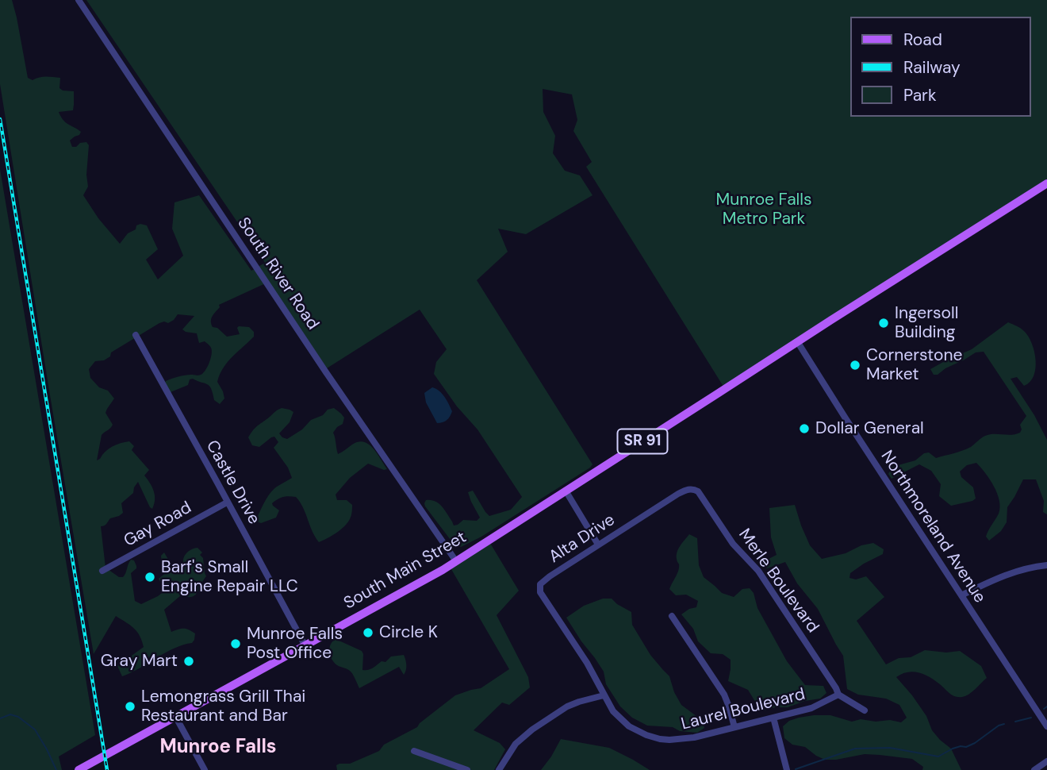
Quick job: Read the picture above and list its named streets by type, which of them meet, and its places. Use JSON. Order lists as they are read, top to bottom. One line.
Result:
{"streets":{"main road":["SR 91","South Main Street"],"street":["South River Road","Castle Drive","Gay Road","Northmoreland Avenue","Alta Drive","Merle Boulevard","Laurel Boulevard"]},"crossings":[["South River Road","South Main Street"],["SR 91","Northmoreland Avenue"],["SR 91","South Main Street"],["Castle Drive","Gay Road"],["Castle Drive","South Main Street"],["Alta Drive","Merle Boulevard"],["Alta Drive","Laurel Boulevard"],["Merle Boulevard","Laurel Boulevard"]],"districts":["Munroe Falls"],"parks":["Munroe Falls Metro Park"],"places":["Ingersoll Building","Cornerstone Market","Dollar General","Barf's Small Engine Repair LLC","Circle K","Munroe Falls Post Office","Gray Mart","Lemongrass Grill Thai Restaurant and Bar"],"legend":["Road","Railway","Park"]}
